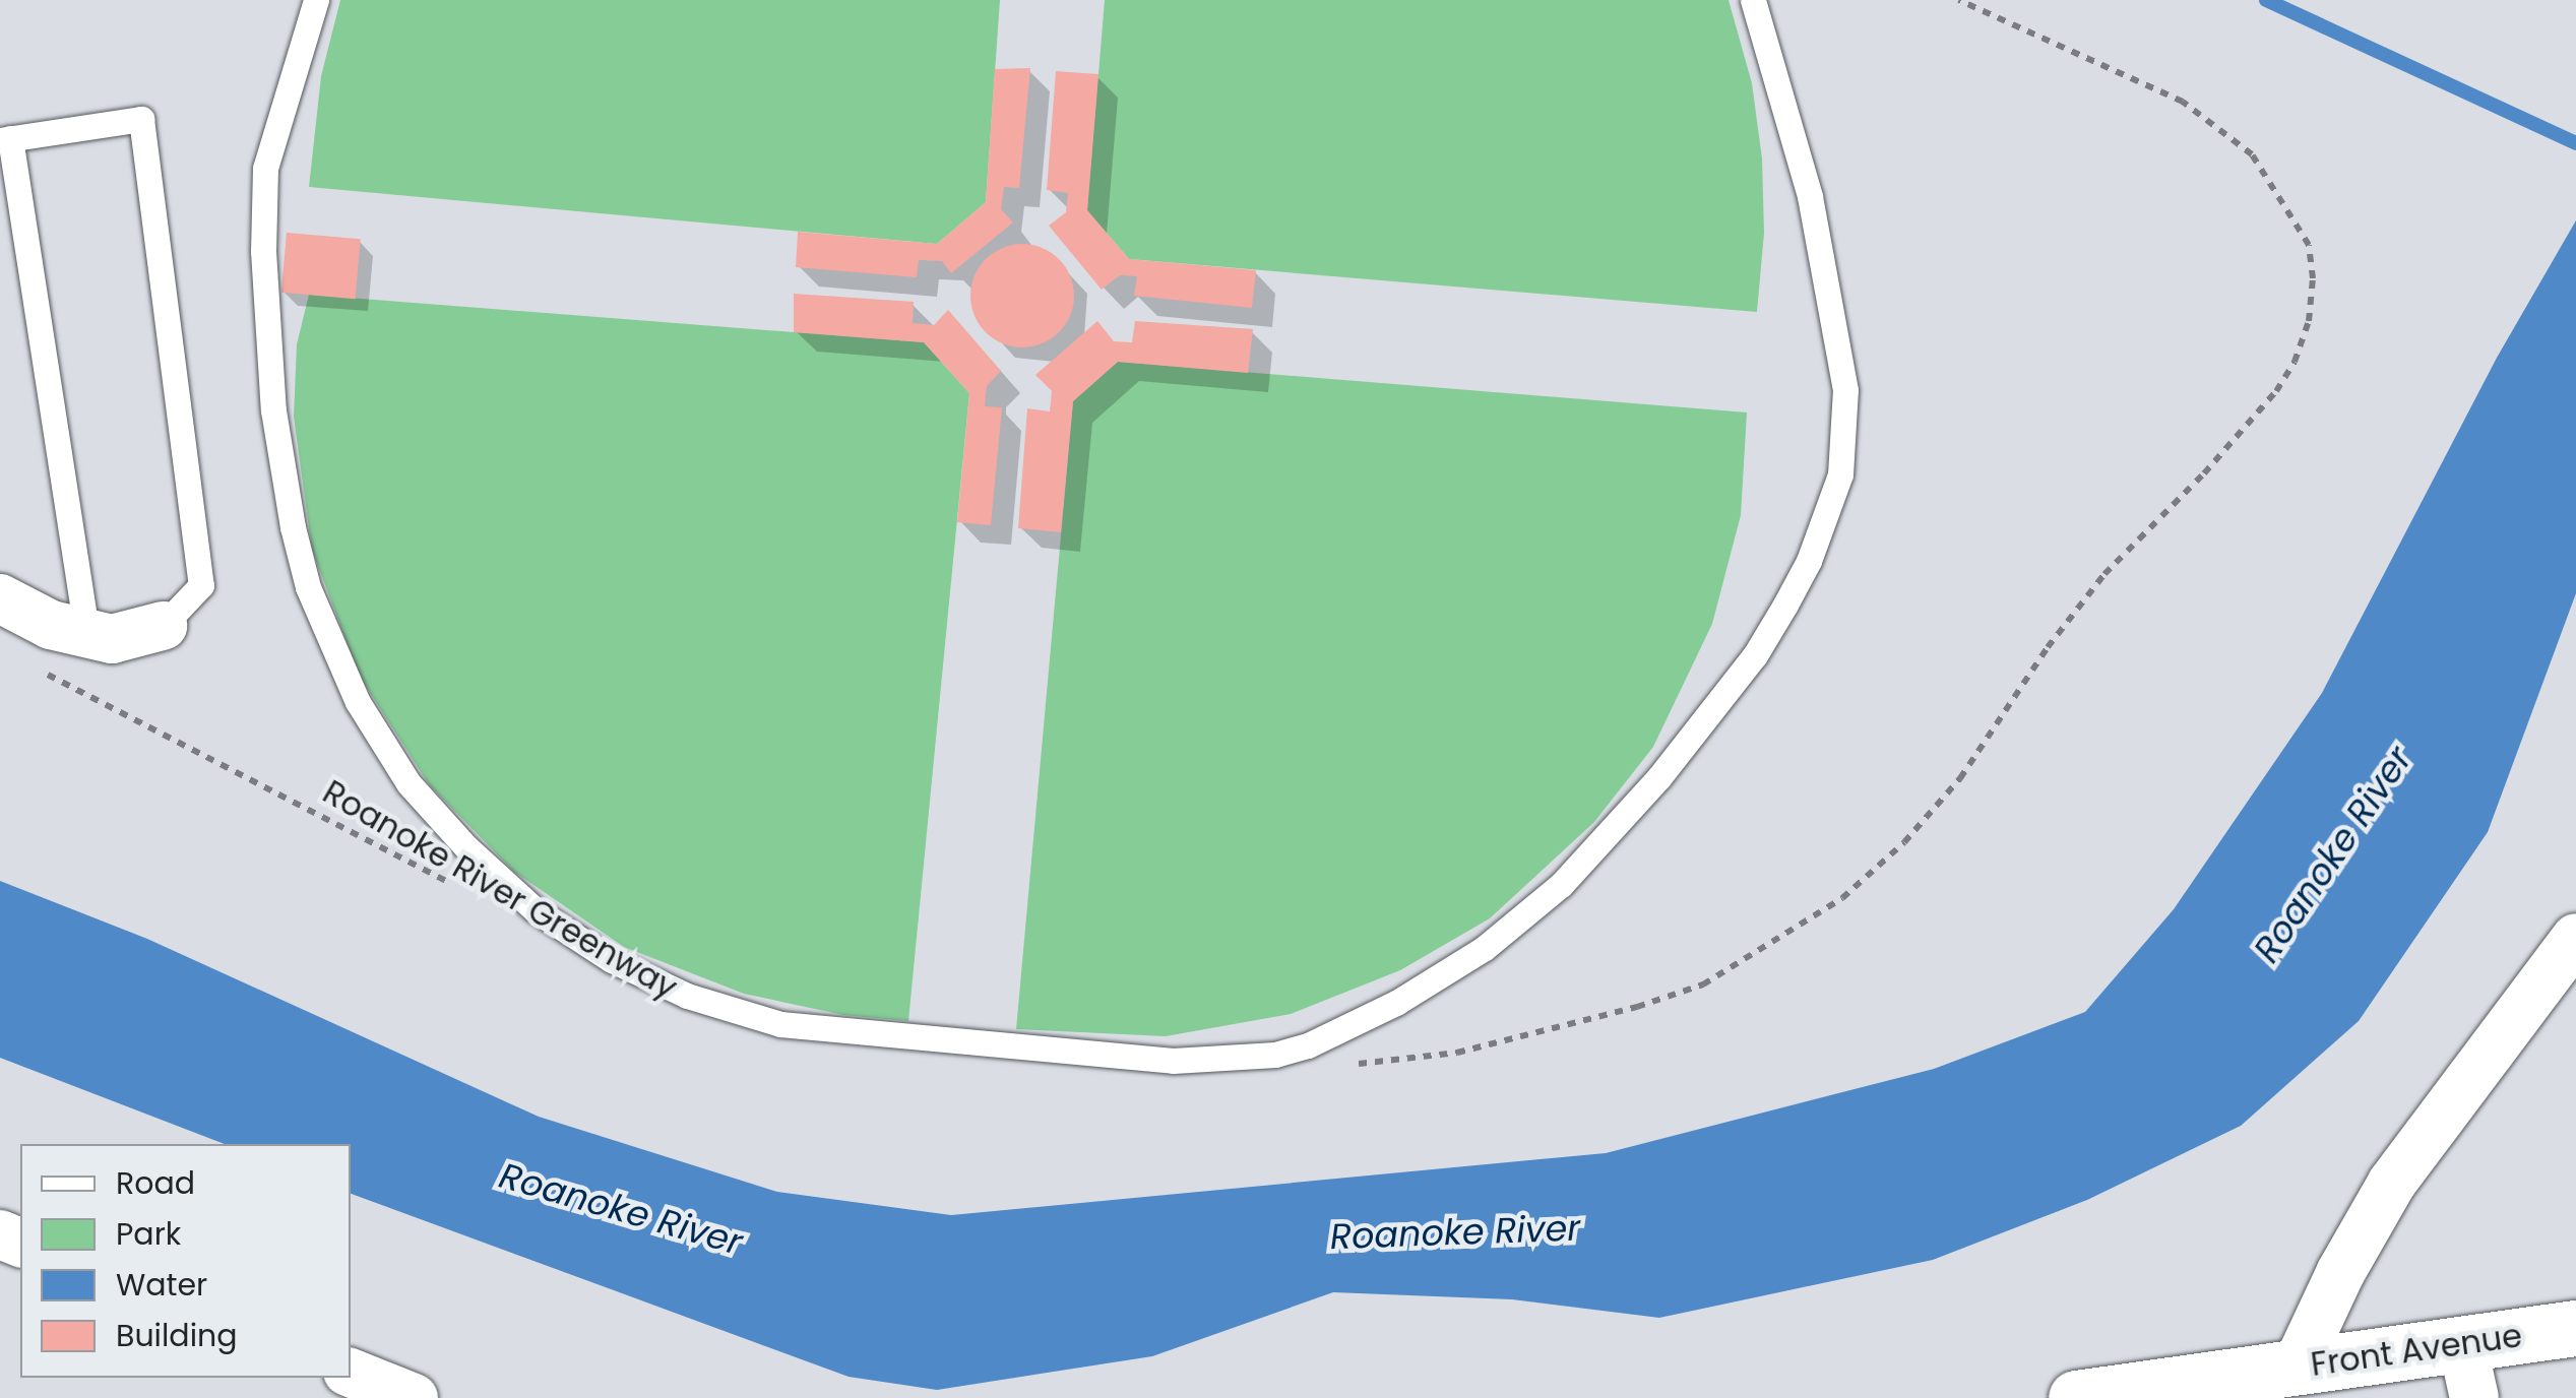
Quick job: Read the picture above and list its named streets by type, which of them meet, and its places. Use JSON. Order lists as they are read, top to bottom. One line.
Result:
{"streets":{"street":["Front Avenue"],"path":["Roanoke River Greenway"]},"water":["Roanoke River"],"legend":["Road","Park","Water","Building"]}
